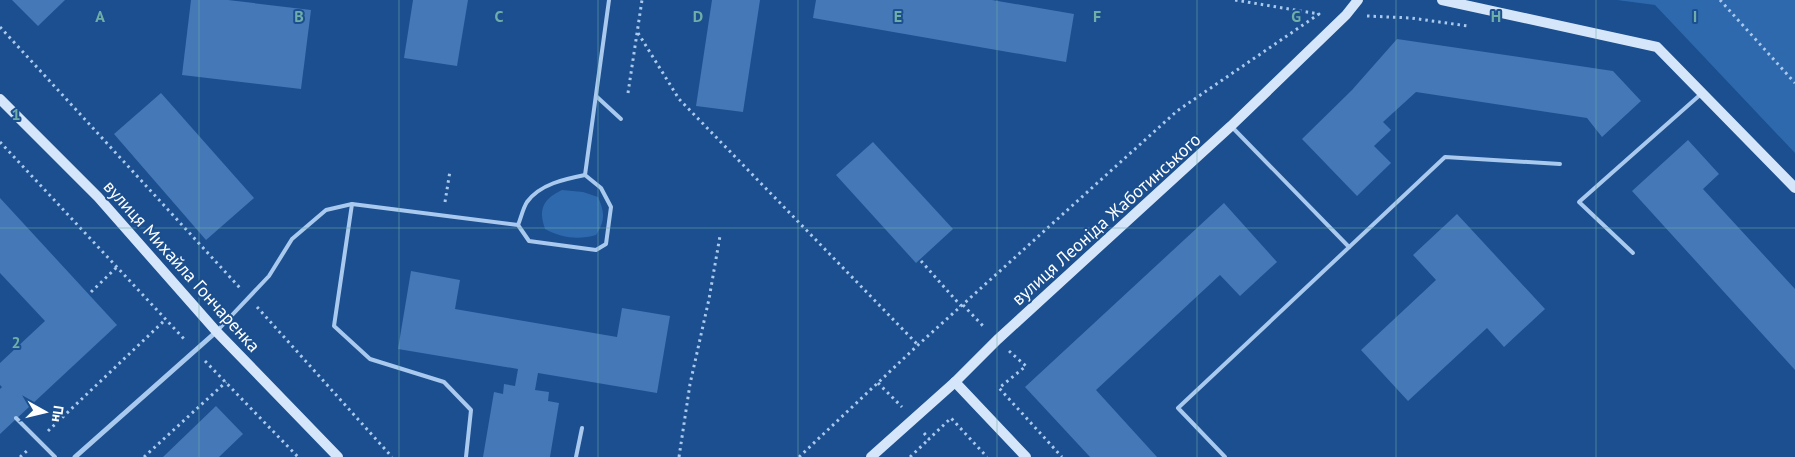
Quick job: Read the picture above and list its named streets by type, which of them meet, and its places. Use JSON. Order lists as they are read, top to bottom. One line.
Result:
{"streets":{"street":["вулиця Леоніда Жаботинського","вулиця Михайла Гончаренка"]},"north":"right","grid":{"columns":["A","B","C","D","E","F","G","H","I"],"rows":["1","2"]}}
